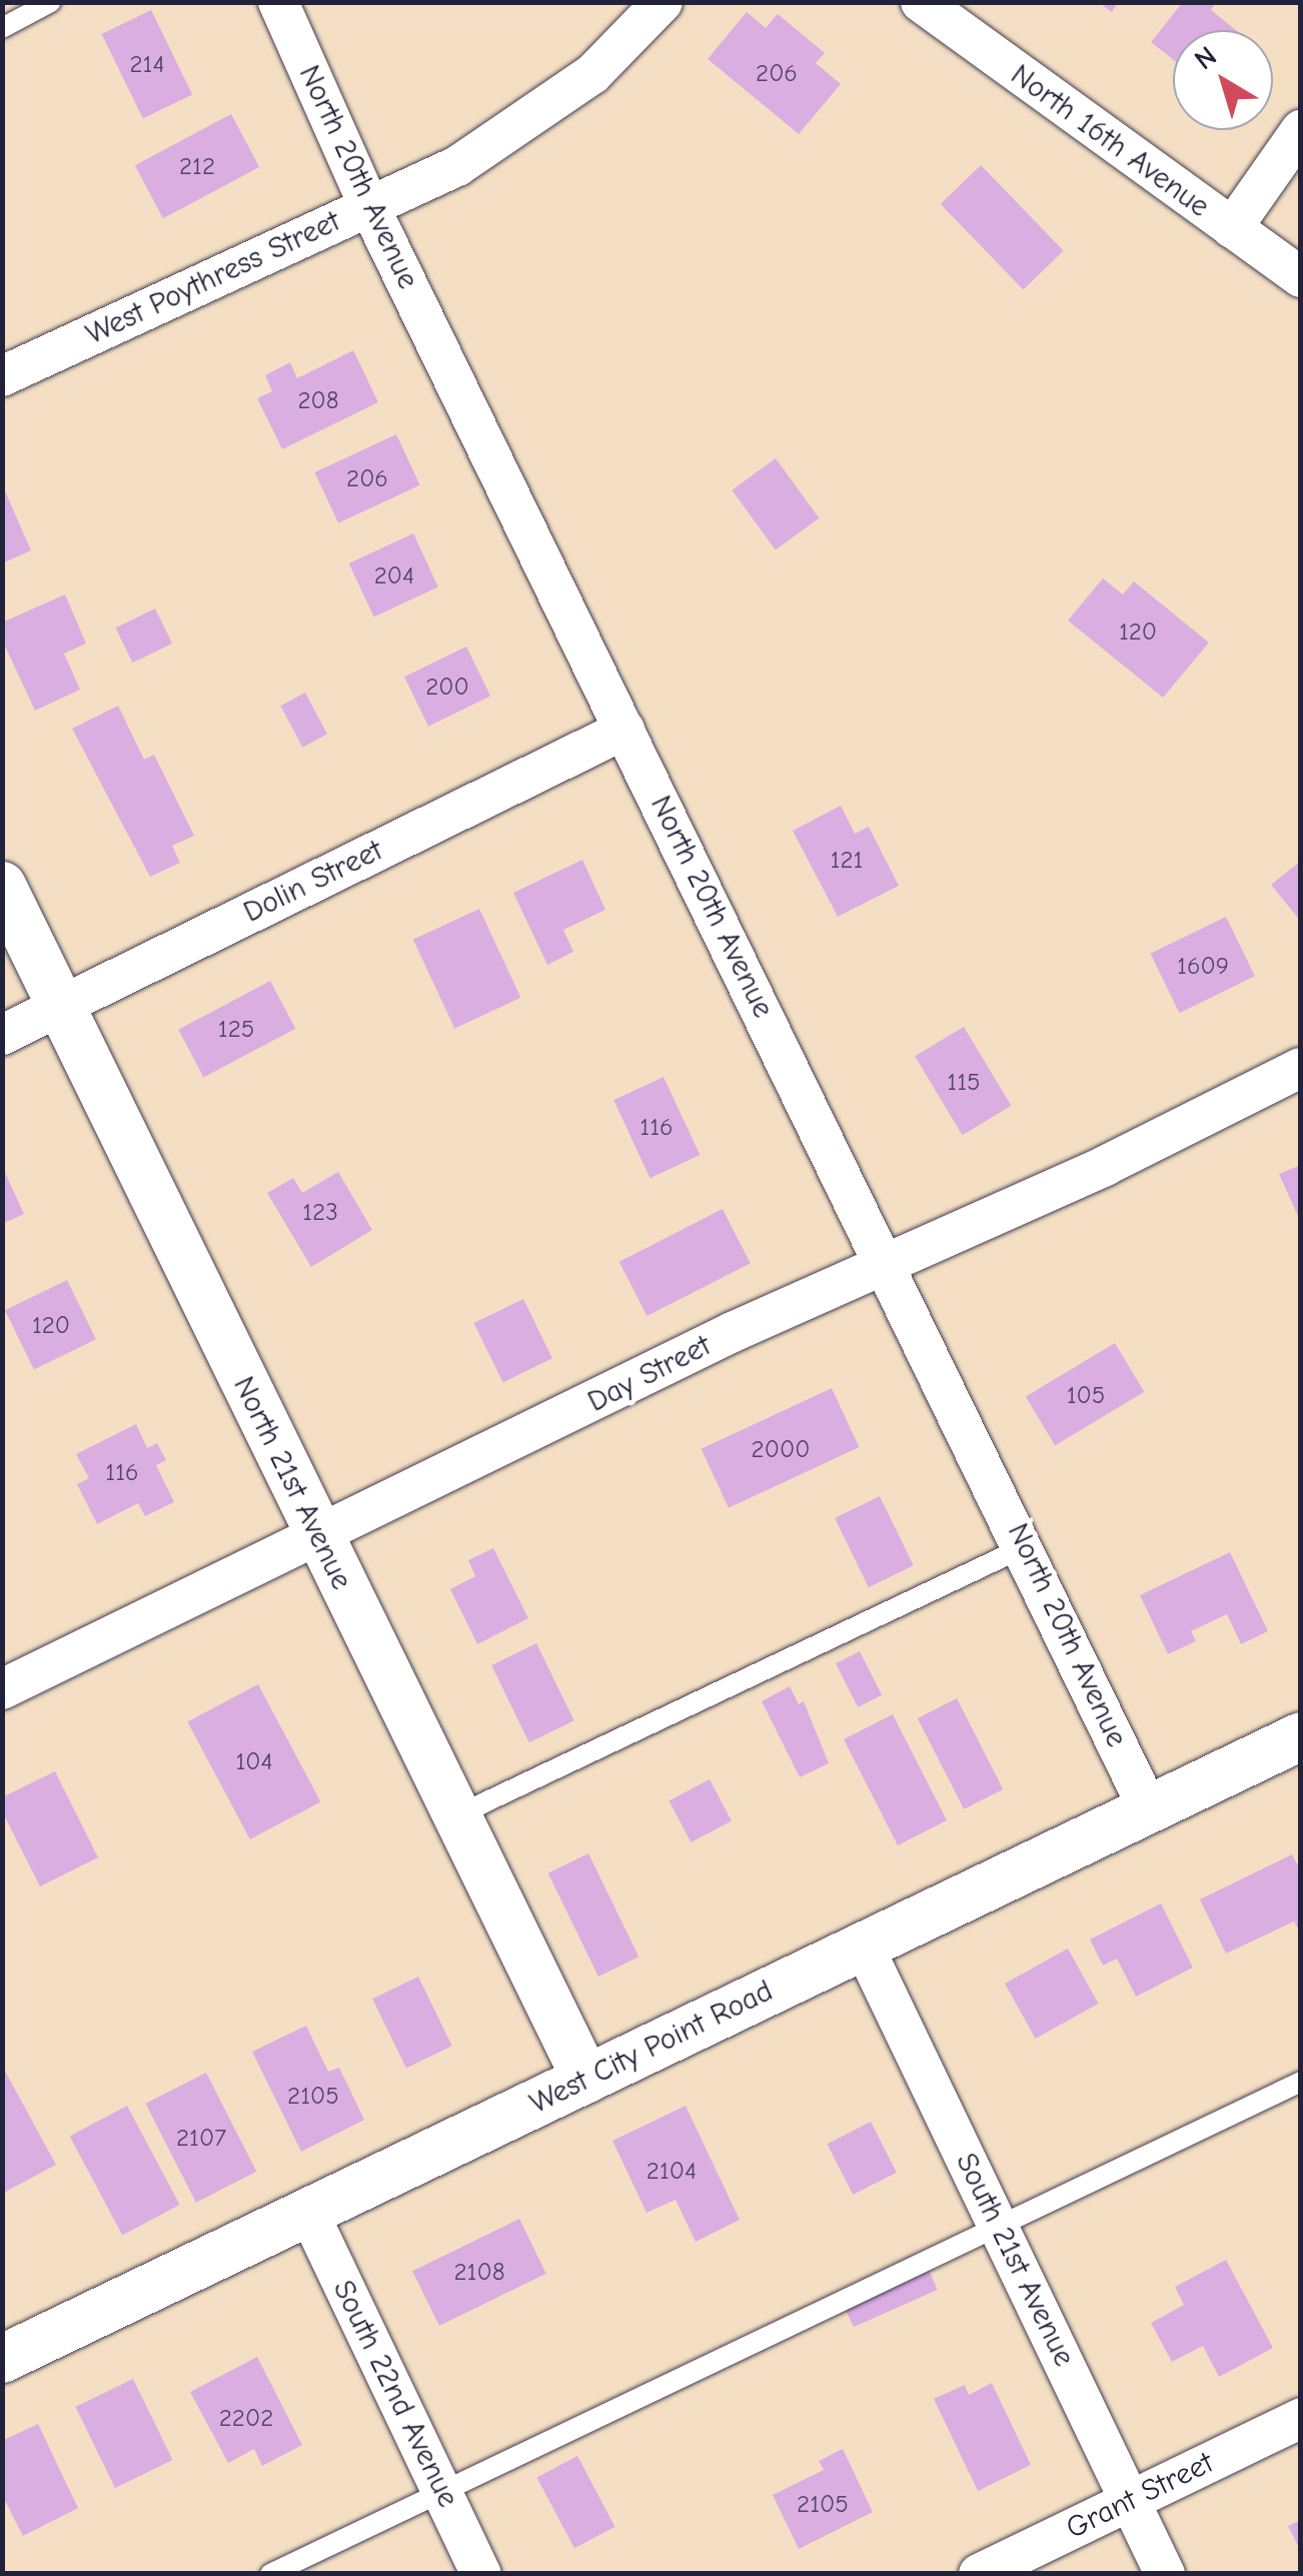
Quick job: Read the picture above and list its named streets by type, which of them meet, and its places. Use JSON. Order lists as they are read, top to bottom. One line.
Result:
{"streets":{"street":["North 16th Avenue","North 20th Avenue","West Poythress Street","Dolin Street","Day Street","North 21st Avenue","West City Point Road","South 21st Avenue","South 22nd Avenue","Grant Street"]},"crossings":[["North 20th Avenue","West Poythress Street"],["North 20th Avenue","Dolin Street"],["North 20th Avenue","Day Street"],["North 20th Avenue","West City Point Road"],["Dolin Street","North 21st Avenue"],["Day Street","North 21st Avenue"],["North 21st Avenue","West City Point Road"],["West City Point Road","South 21st Avenue"],["West City Point Road","South 22nd Avenue"],["South 21st Avenue","Grant Street"]],"house_numbers":["214","206","212","208","206","204","120","200","121","1609","125","115","116","123","120","105","2000","116","104","2105","2107","2104","2108","2202","2105"],"north":"top left"}
